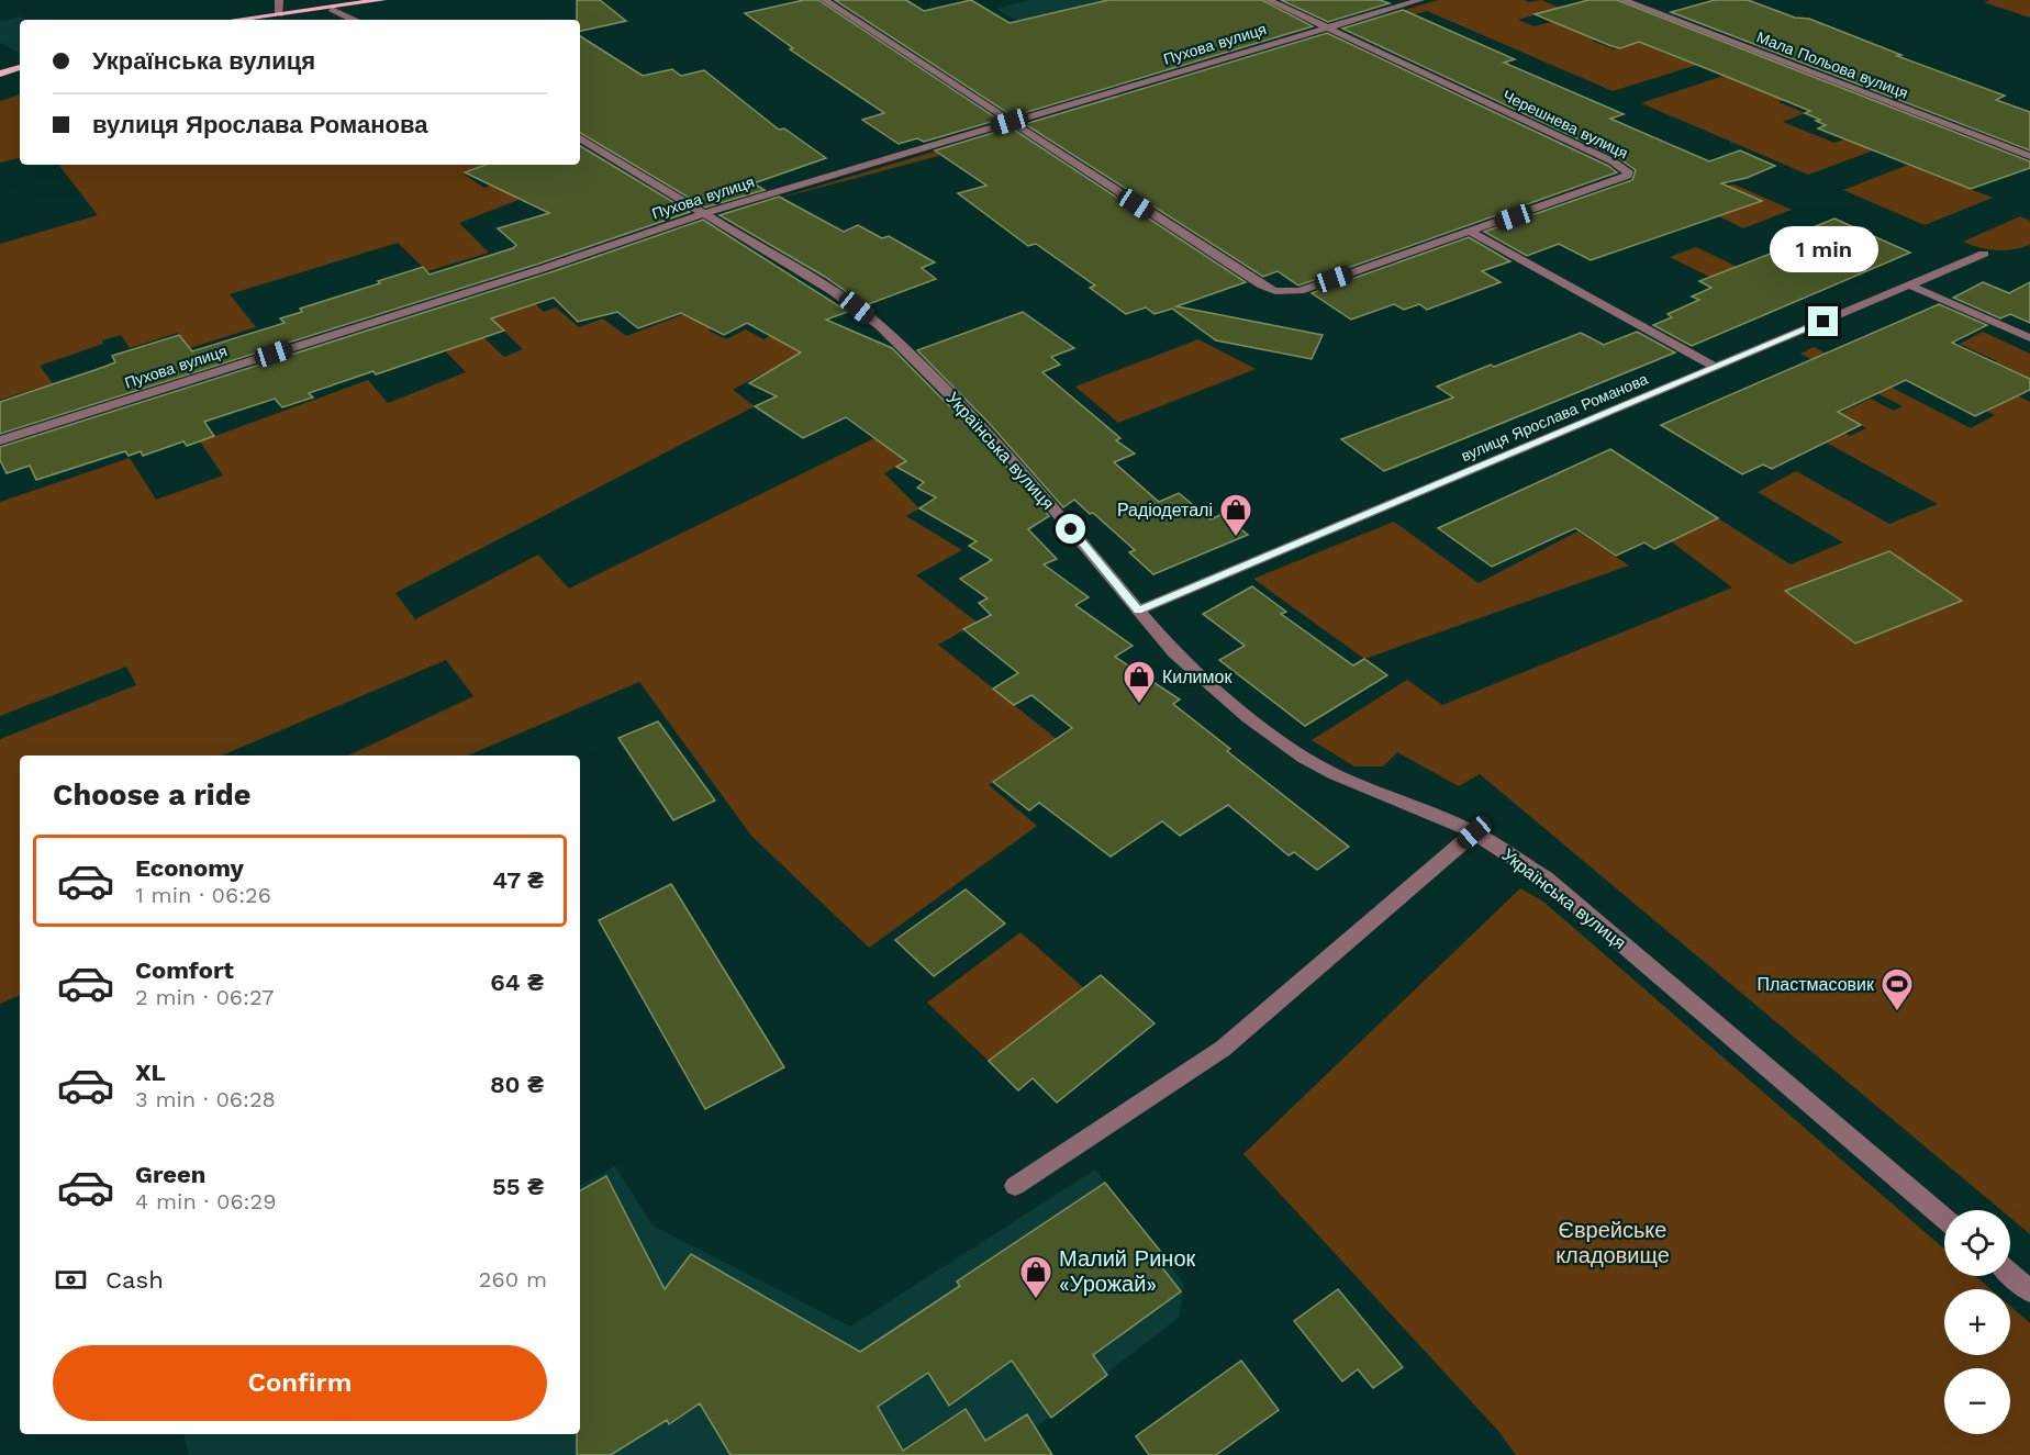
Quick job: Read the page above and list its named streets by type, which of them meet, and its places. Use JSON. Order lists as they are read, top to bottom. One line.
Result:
{"streets":{"street":["Пухова вулиця","Мала Польова вулиця","Черешнева вулиця","вулиця Ярослава Романова","Українська вулиця"]},"crossings":[["Пухова вулиця","Черешнева вулиця"],["Пухова вулиця","Українська вулиця"],["вулиця Ярослава Романова","Українська вулиця"]],"parks":["Єврейське кладовище"],"places":{"shop":["Радіодеталі","Килимок","Малий Ринок «Урожай»"],"sports":["Пластмасовик"]},"page":{"banner":["Українська вулиця","вулиця Ярослава Романова"],"bubble":"1 min","heading":"Choose a ride","list":[{"name":"Economy","note":"1 min · 06:26","value":"47 ₴"},{"name":"Comfort","note":"2 min · 06:27","value":"64 ₴"},{"name":"XL","note":"3 min · 06:28","value":"80 ₴"},{"name":"Green","note":"4 min · 06:29","value":"55 ₴"}],"map_buttons":["+","−"],"pay":["Cash","260 m"],"buttons":"Confirm"}}
